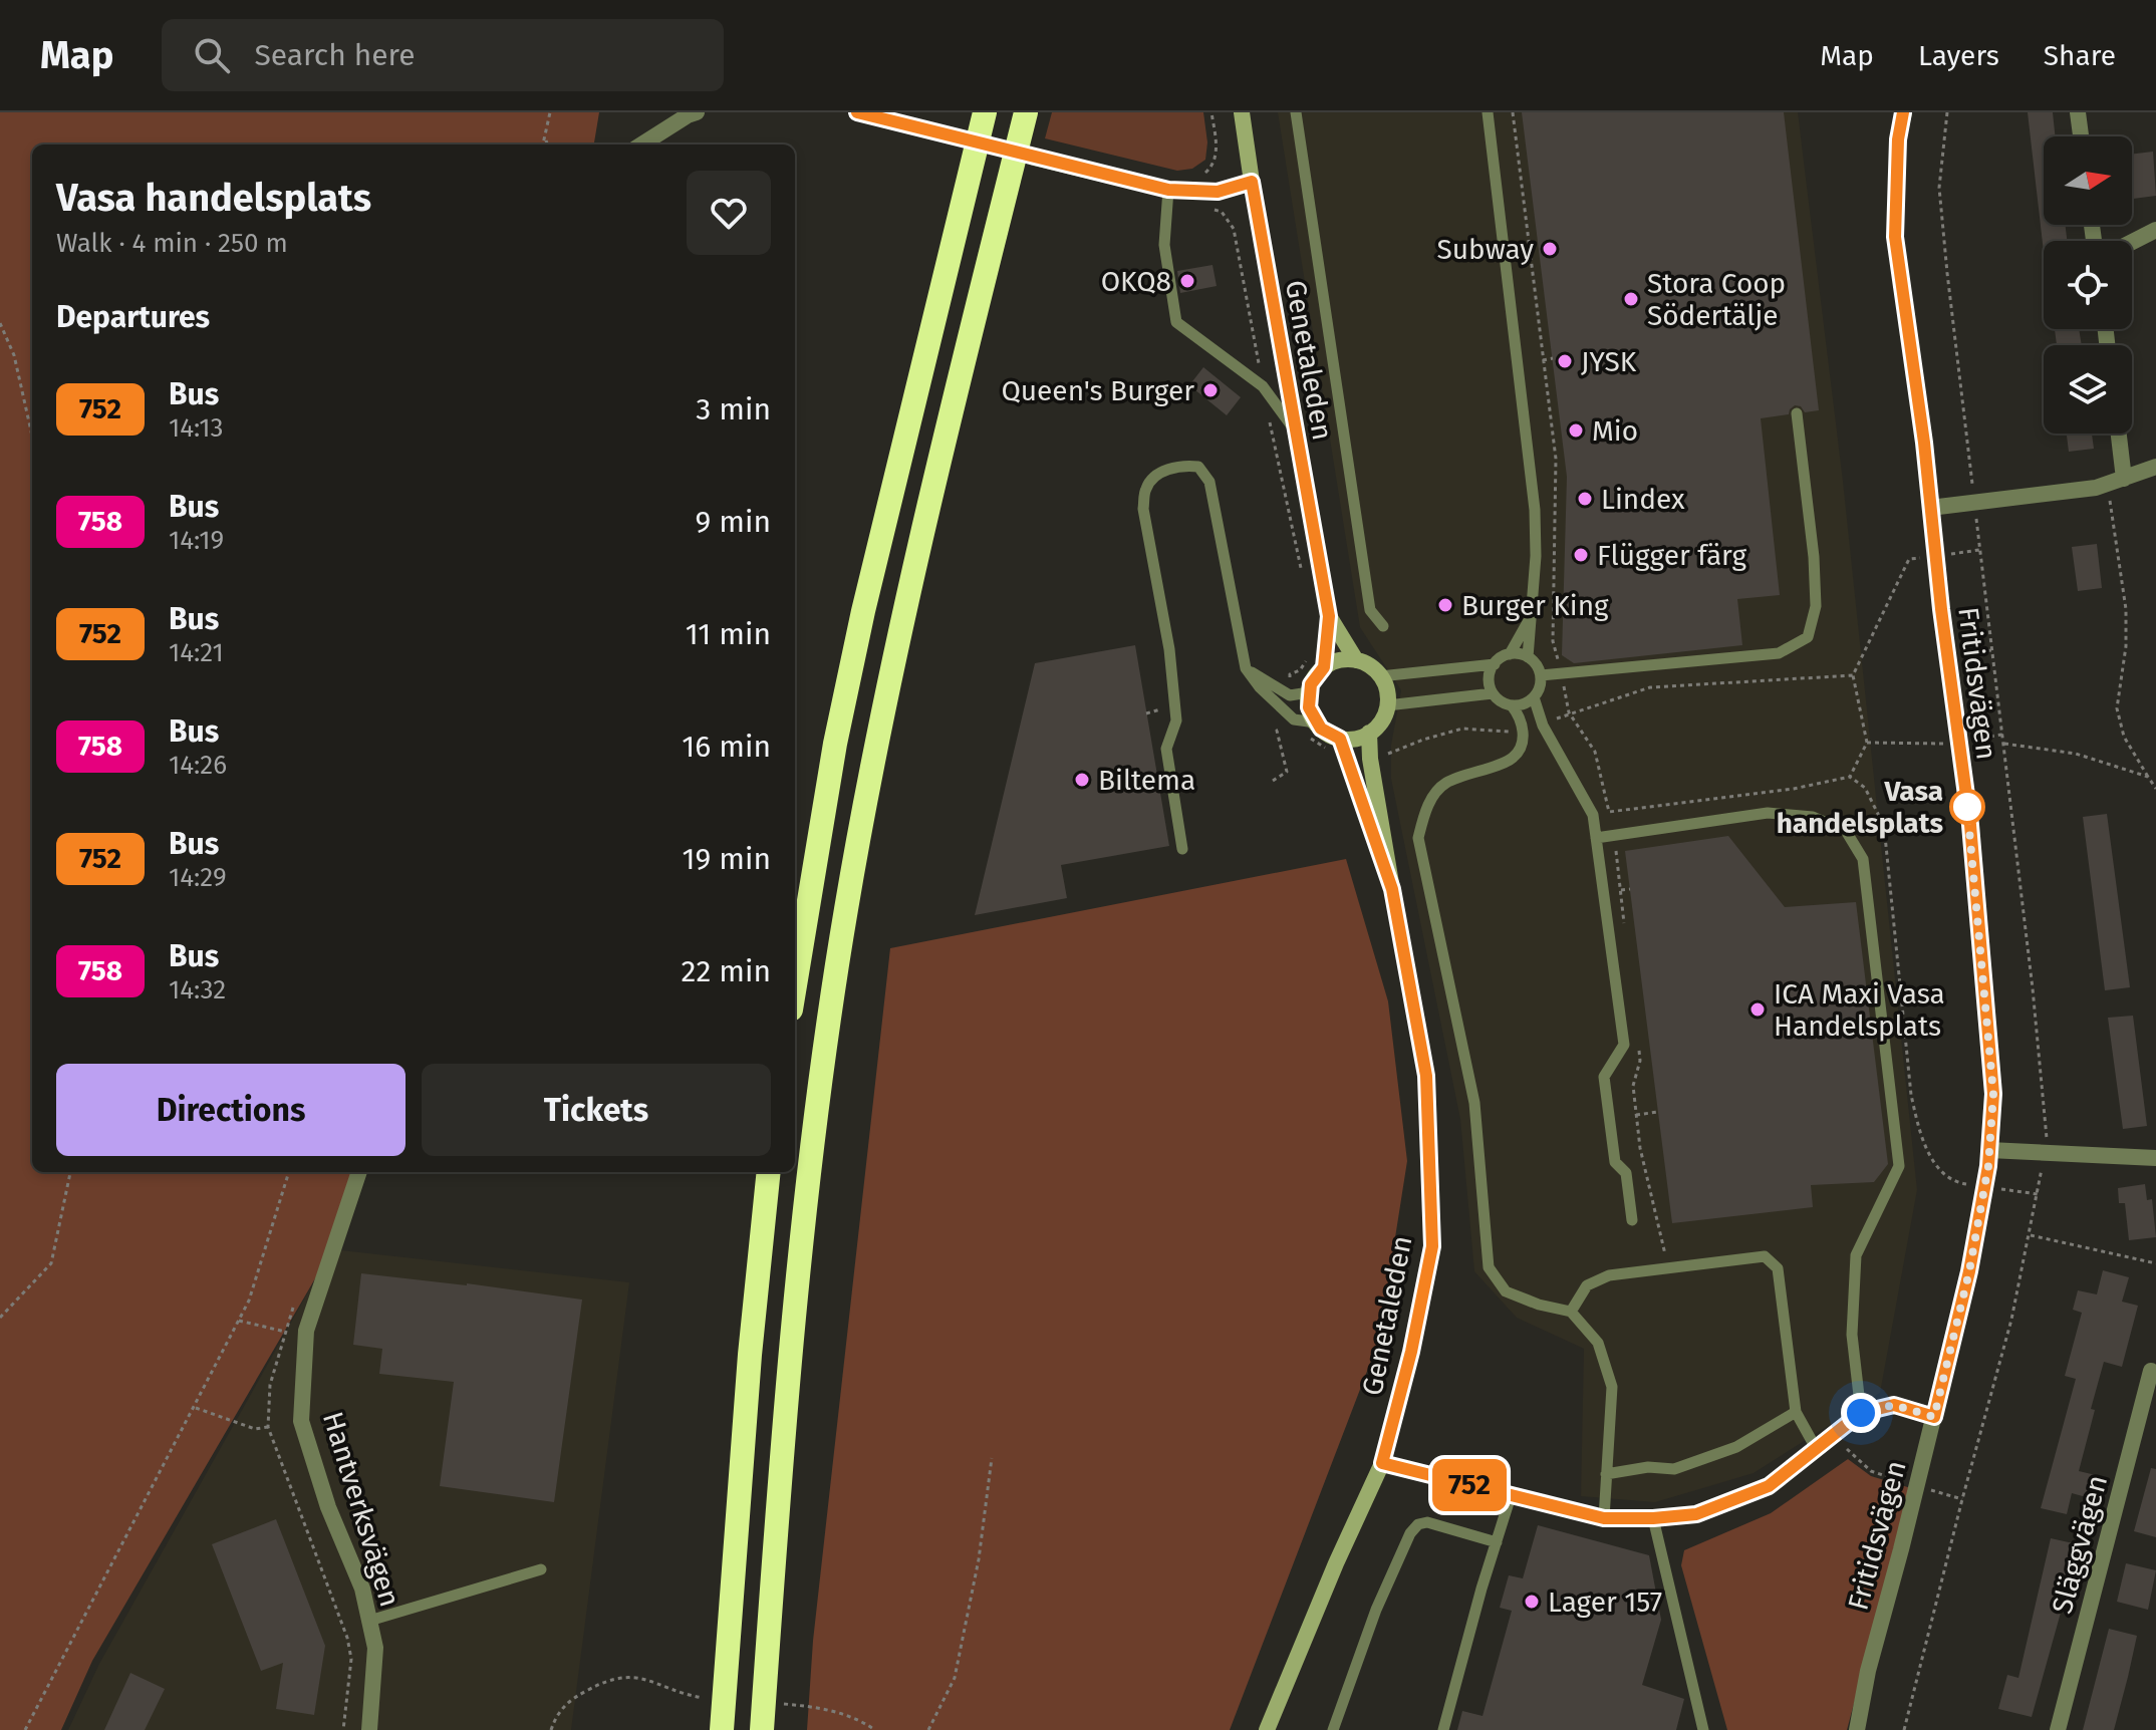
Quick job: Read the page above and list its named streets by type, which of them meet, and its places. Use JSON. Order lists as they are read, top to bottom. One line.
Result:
{"streets":{"main road":["Genetaleden"],"street":["Fritidsvägen","Hantverksvägen","Släggvägen"]},"places":["Subway","OKQ8","Stora Coop Södertälje","JYSK","Queen's Burger","Mio","Lindex","Flügger färg","Burger King","Biltema","Vasa handelsplats","ICA Maxi Vasa Handelsplats","Lager 157"],"lines":["bus line 752"],"north":"right","page":{"header":"Map","search":"Search here","nav":["Map","Layers","Share"],"on_map":"752","heading":[["Vasa handelsplats","Walk · 4 min · 250 m"],"Departures"],"list":[{"mark":"752","name":"Bus","note":"14:13","value":"3 min"},{"mark":"758","name":"Bus","note":"14:19","value":"9 min"},{"mark":"752","name":"Bus","note":"14:21","value":"11 min"},{"mark":"758","name":"Bus","note":"14:26","value":"16 min"},{"mark":"752","name":"Bus","note":"14:29","value":"19 min"},{"mark":"758","name":"Bus","note":"14:32","value":"22 min"}],"buttons":["Directions","Tickets"]}}
